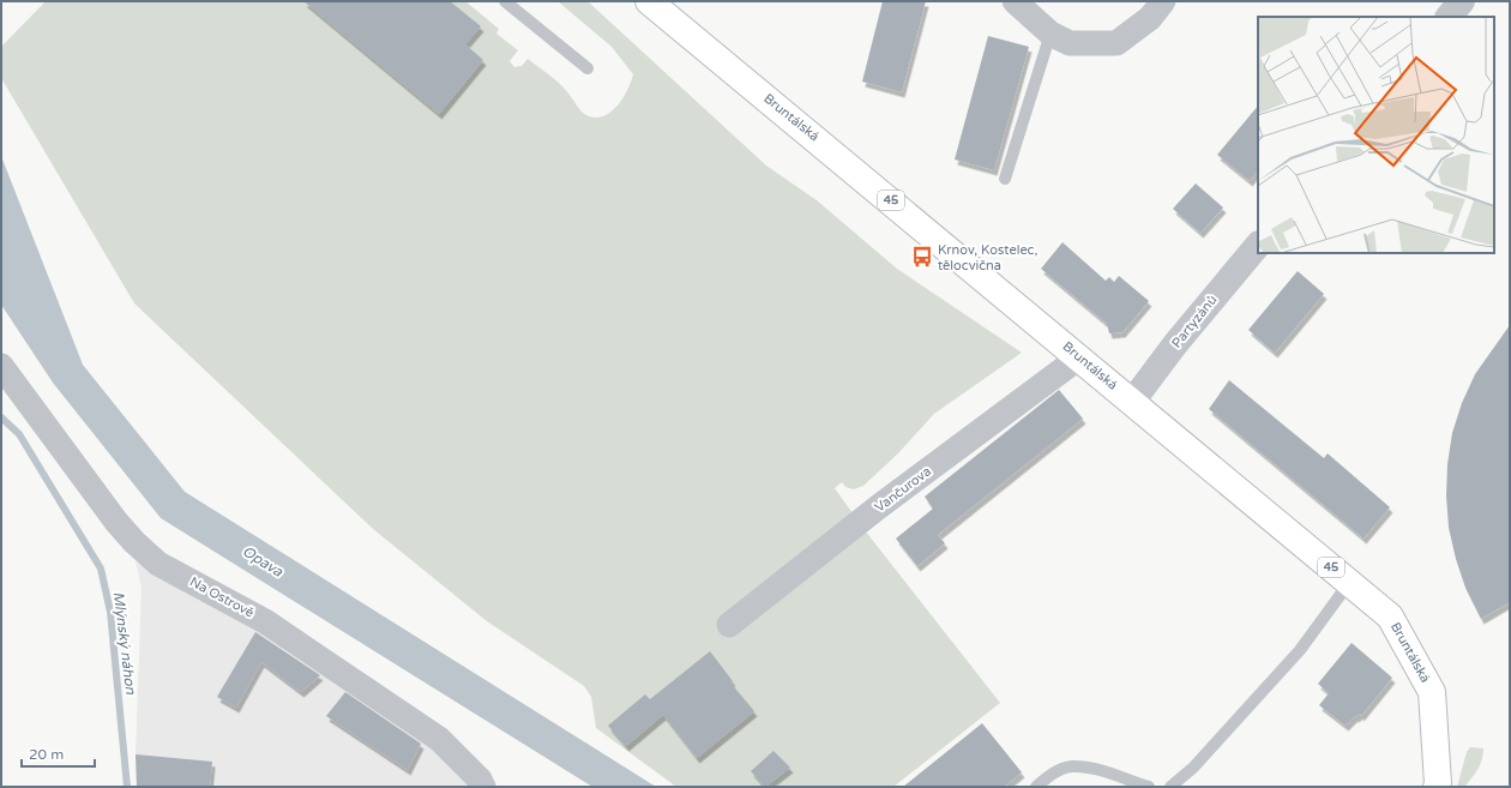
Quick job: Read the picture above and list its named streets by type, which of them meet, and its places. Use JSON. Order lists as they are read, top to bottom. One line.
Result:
{"streets":{"main road":["Bruntálská","45"],"street":["Partyzánů","Vančurova","Na Ostrově"]},"crossings":[["Bruntálská","Partyzánů"],["Bruntálská","Vančurova"]],"water":["Opava","Mlýnský náhon"],"places":{"bus stop":["Krnov, Kostelec, tělocvična"]},"scale_bar":"20 m"}
